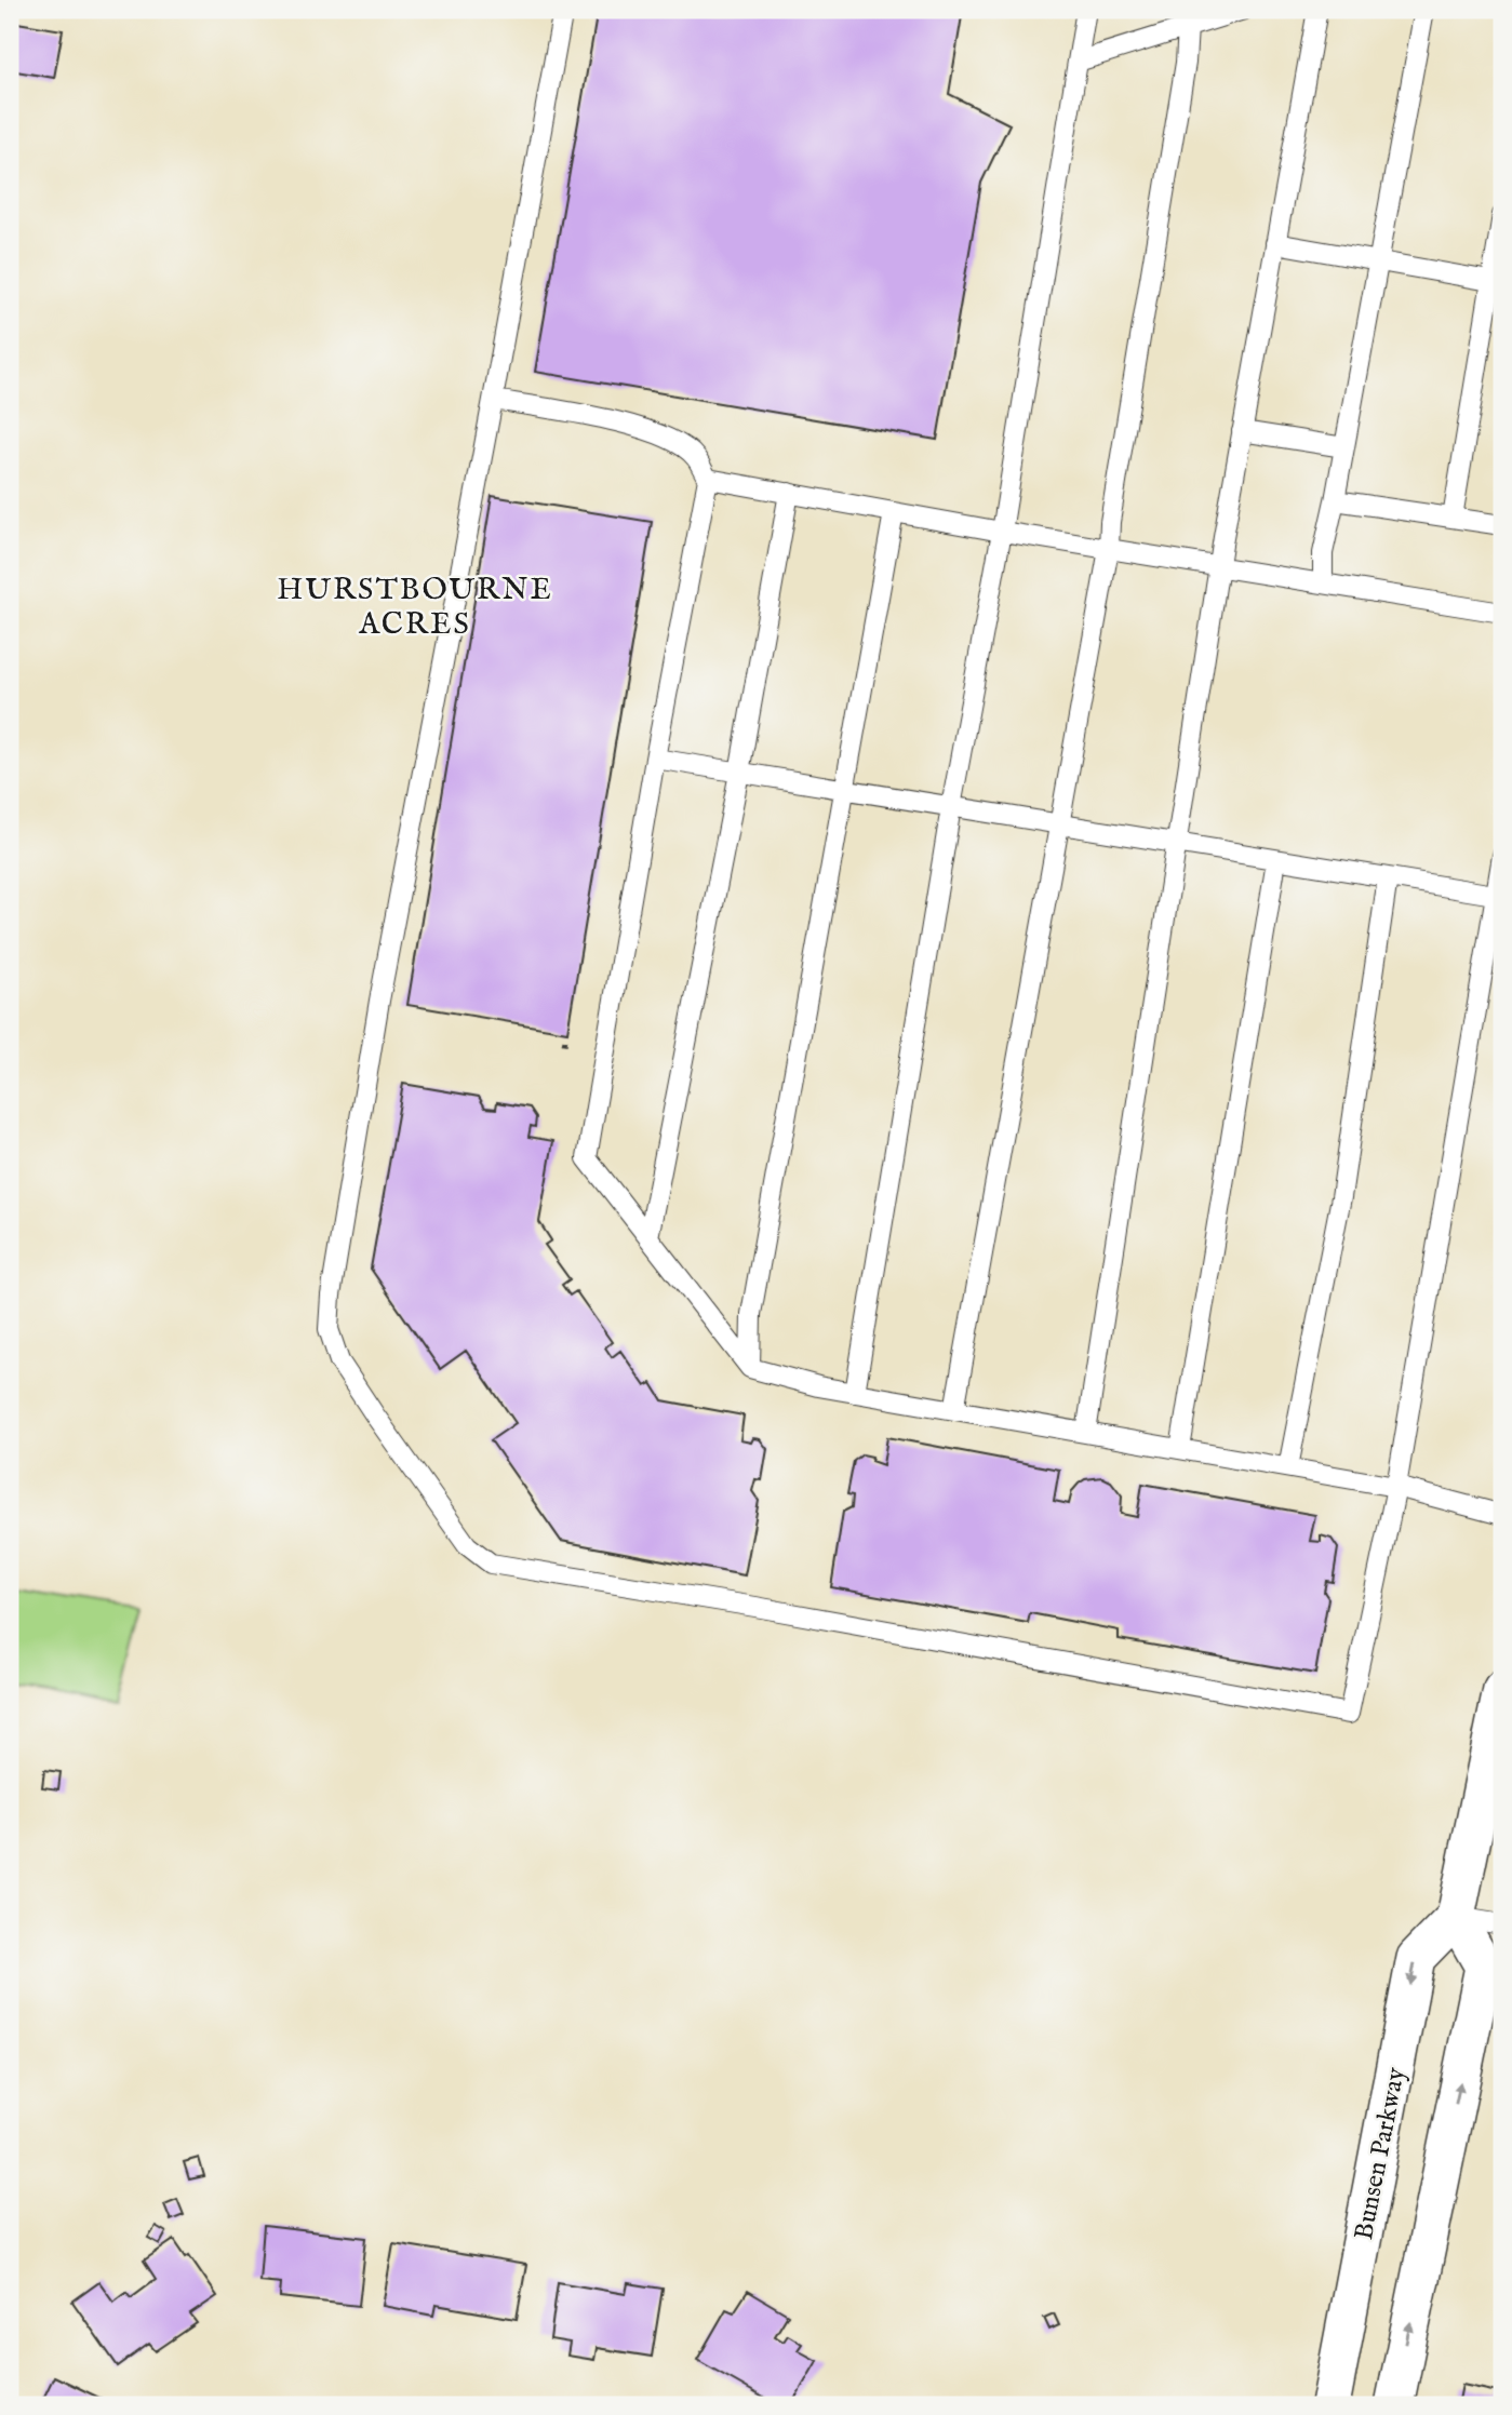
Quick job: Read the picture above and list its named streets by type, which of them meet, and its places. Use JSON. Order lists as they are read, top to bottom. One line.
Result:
{"streets":{"street":["Bunsen Parkway"]},"districts":["HURSTBOURNE ACRES"]}
